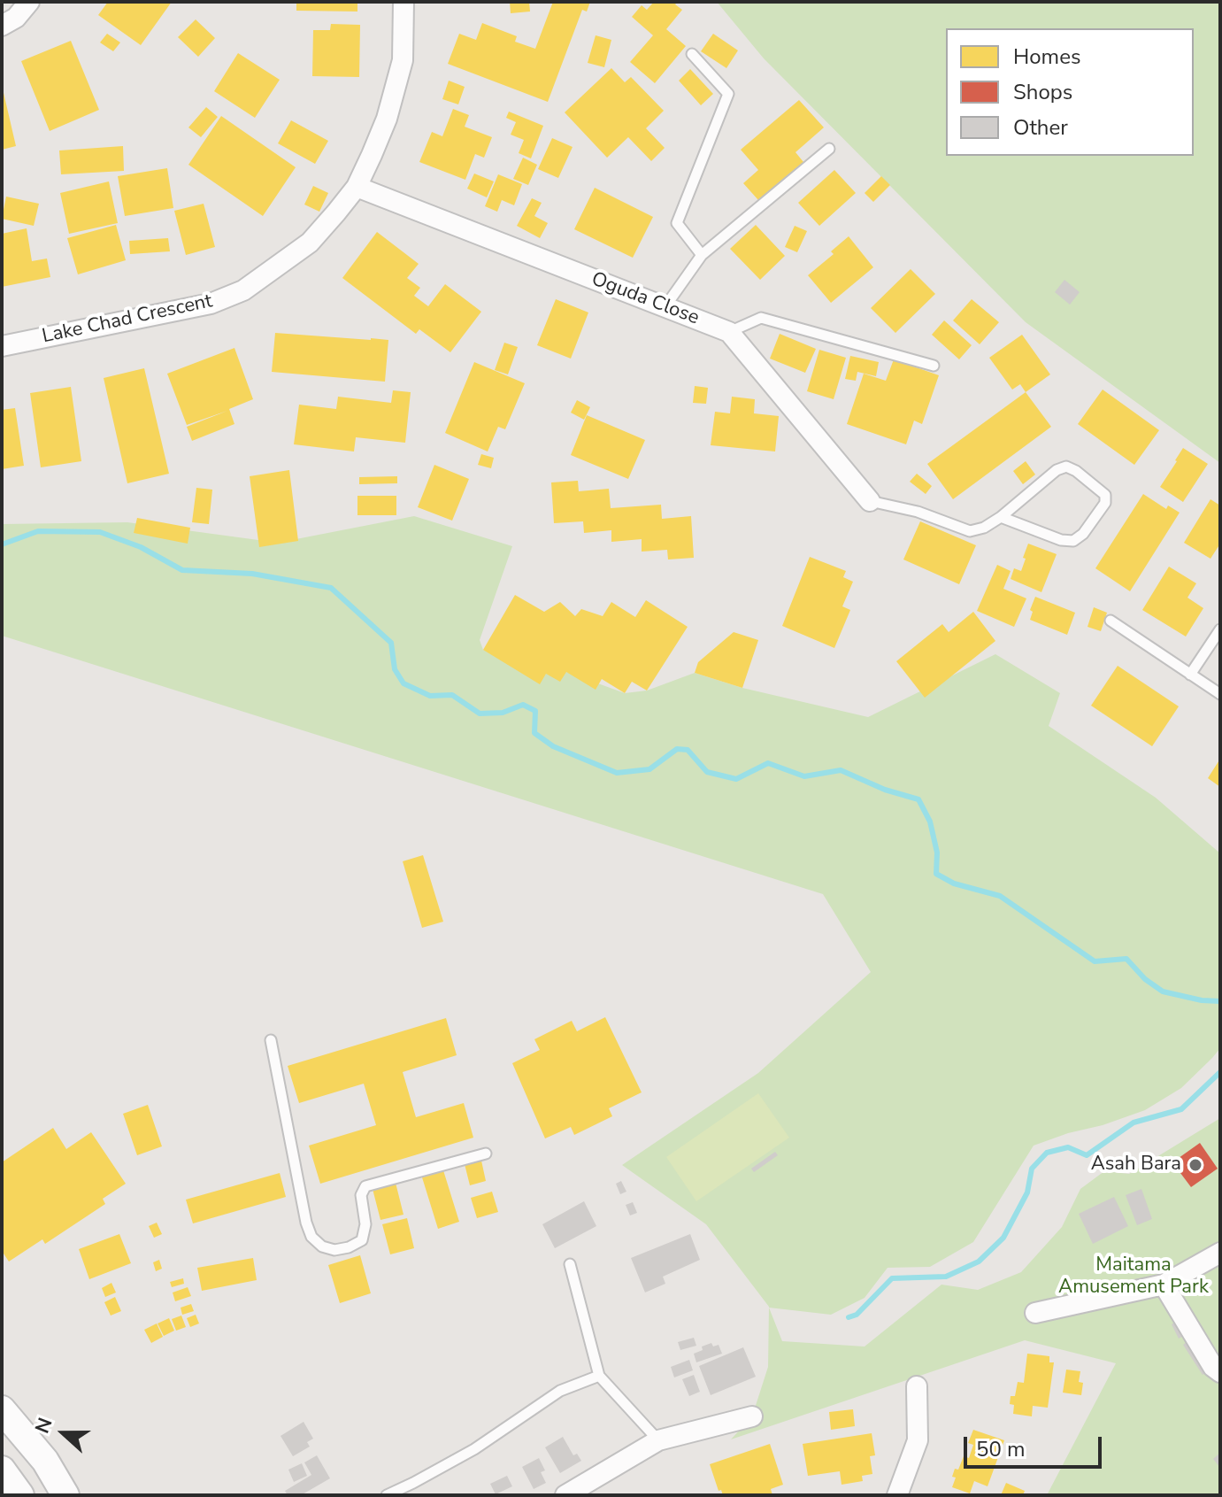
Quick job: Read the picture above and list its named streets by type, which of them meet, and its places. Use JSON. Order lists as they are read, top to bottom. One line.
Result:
{"streets":{"street":["Oguda Close","Lake Chad Crescent"]},"crossings":[["Oguda Close","Lake Chad Crescent"]],"parks":["Maitama Amusement Park"],"places":["Asah Bara"],"legend":["Homes","Shops","Other"],"scale_bar":"50 m","north":"left"}
